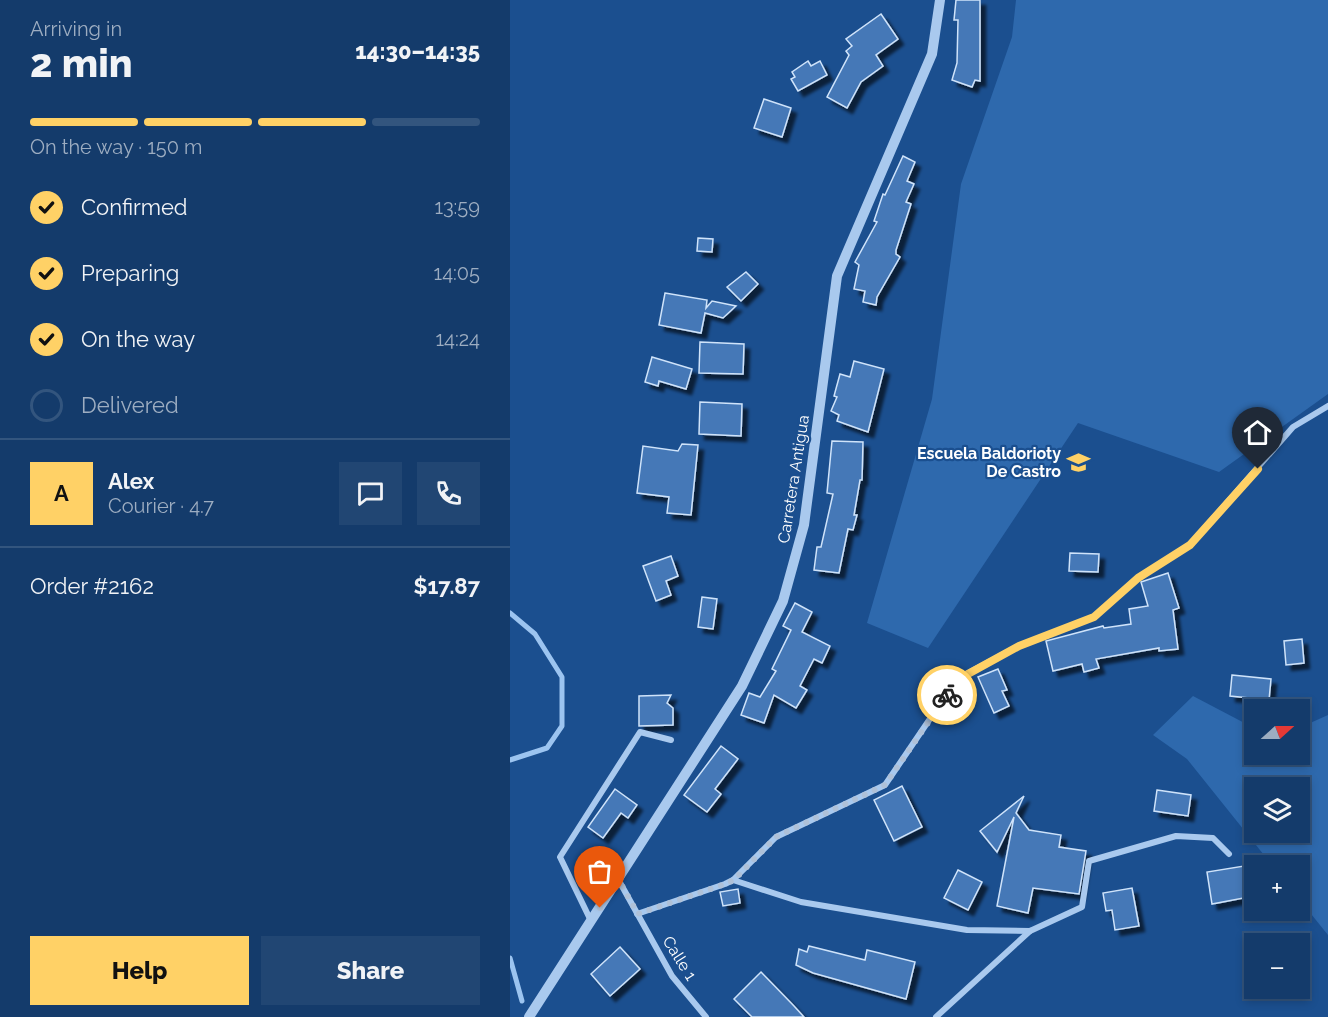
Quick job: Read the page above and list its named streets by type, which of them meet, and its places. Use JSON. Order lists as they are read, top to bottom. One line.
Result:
{"streets":{"street":["Carretera Antigua","Calle 1"]},"crossings":[["Carretera Antigua","Calle 1"]],"places":{"school or university":["Escuela Baldorioty De Castro"]},"north":"right","page":{"heading":["2 min","Arriving in","14:30–14:35"],"panel":["Alex","Courier · 4.7","Order #2162","$17.87"],"bar":"On the way · 150 m","list":[["Confirmed","13:59"],["Preparing","14:05"],["On the way","14:24"],"Delivered"],"round":"A","map_buttons":["+","−"],"buttons":["Help","Share"]}}
